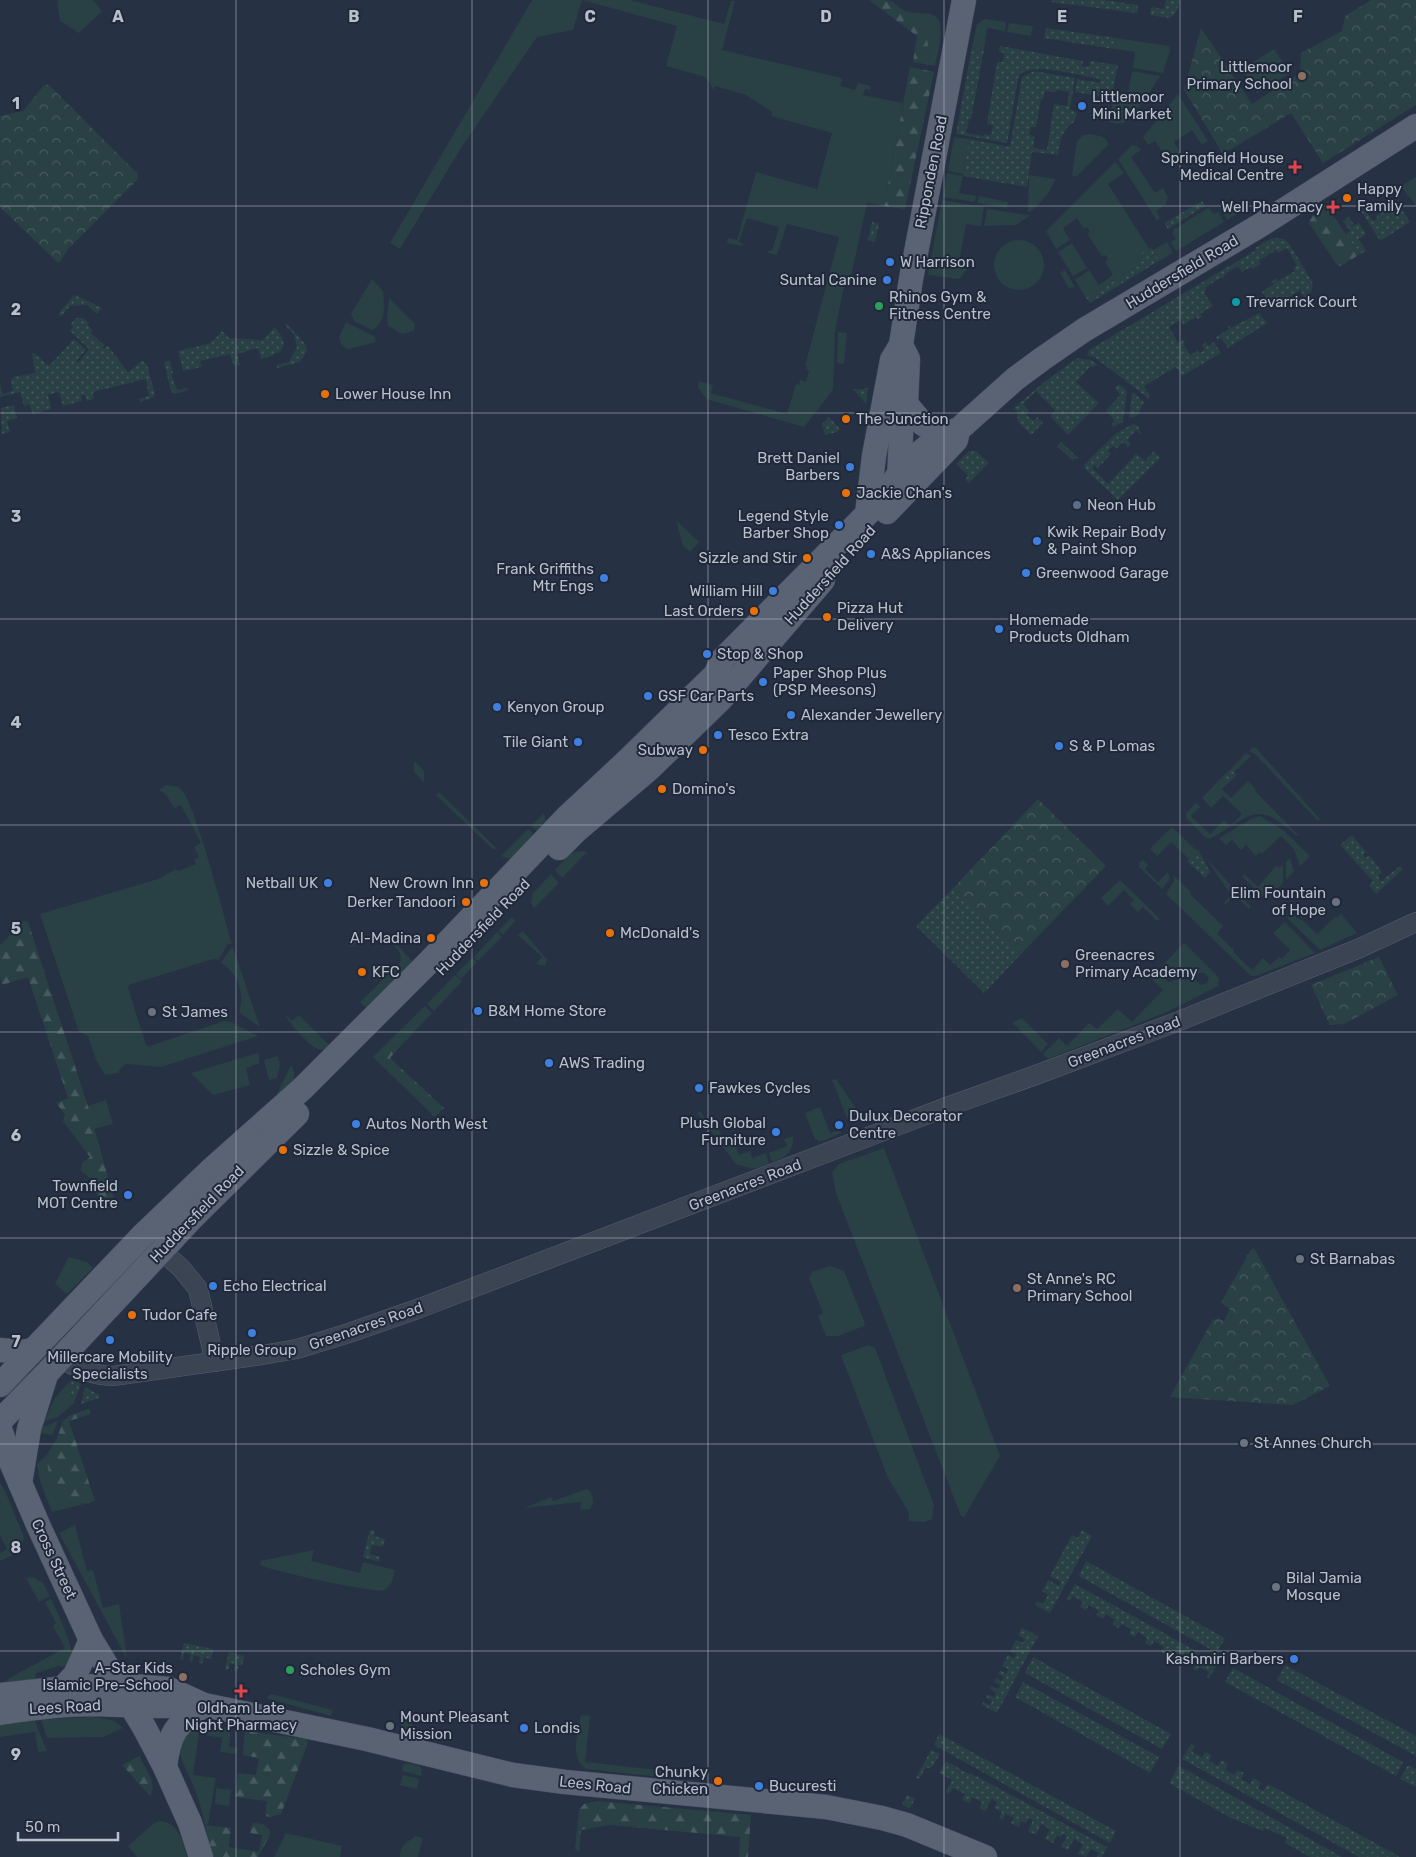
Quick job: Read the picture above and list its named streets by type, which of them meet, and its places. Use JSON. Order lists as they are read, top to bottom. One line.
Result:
{"streets":{"main road":["Ripponden Road","Huddersfield Road","Cross Street","Lees Road"],"street":["Greenacres Road"]},"crossings":[["Ripponden Road","Huddersfield Road"],["Huddersfield Road","Greenacres Road"],["Cross Street","Lees Road"]],"places":{"other":["Littlemoor Primary School","Littlemoor Mini Market","Happy Family","W Harrison","Suntal Canine","Trevarrick Court","Rhinos Gym & Fitness Centre","Lower House Inn","The Junction","Brett Daniel Barbers","Jackie Chan's","Neon Hub","Legend Style Barber Shop","Kwik Repair Body & Paint Shop","A&S Appliances","Sizzle and Stir","Greenwood Garage","Frank Griffiths Mtr Engs","William Hill","Last Orders","Pizza Hut Delivery","Homemade Products Oldham","Stop & Shop","Paper Shop Plus (PSP Meesons)","GSF Car Parts","Kenyon Group","Alexander Jewellery","Tesco Extra","Tile Giant","S & P Lomas","Subway","Domino's","Netball UK","New Crown Inn","Derker Tandoori","Elim Fountain of Hope","McDonald's","Al-Madina","Greenacres Primary Academy","KFC","B&M Home Store","St James","AWS Trading","Fawkes Cycles","Autos North West","Dulux Decorator Centre","Plush Global Furniture","Sizzle & Spice","Townfield MOT Centre","St Barnabas","Echo Electrical","St Anne's RC Primary School","Tudor Cafe","Ripple Group","Millercare Mobility Specialists","St Annes Church","Bilal Jamia Mosque","Kashmiri Barbers","Scholes Gym","A-Star Kids Islamic Pre-School","Mount Pleasant Mission","Londis","Chunky Chicken","Bucuresti"],"health":["Springfield House Medical Centre","Well Pharmacy","Oldham Late Night Pharmacy"]},"scale_bar":"50 m","grid":{"columns":["A","B","C","D","E","F"],"rows":["1","2","3","4","5","6","7","8","9"]}}
